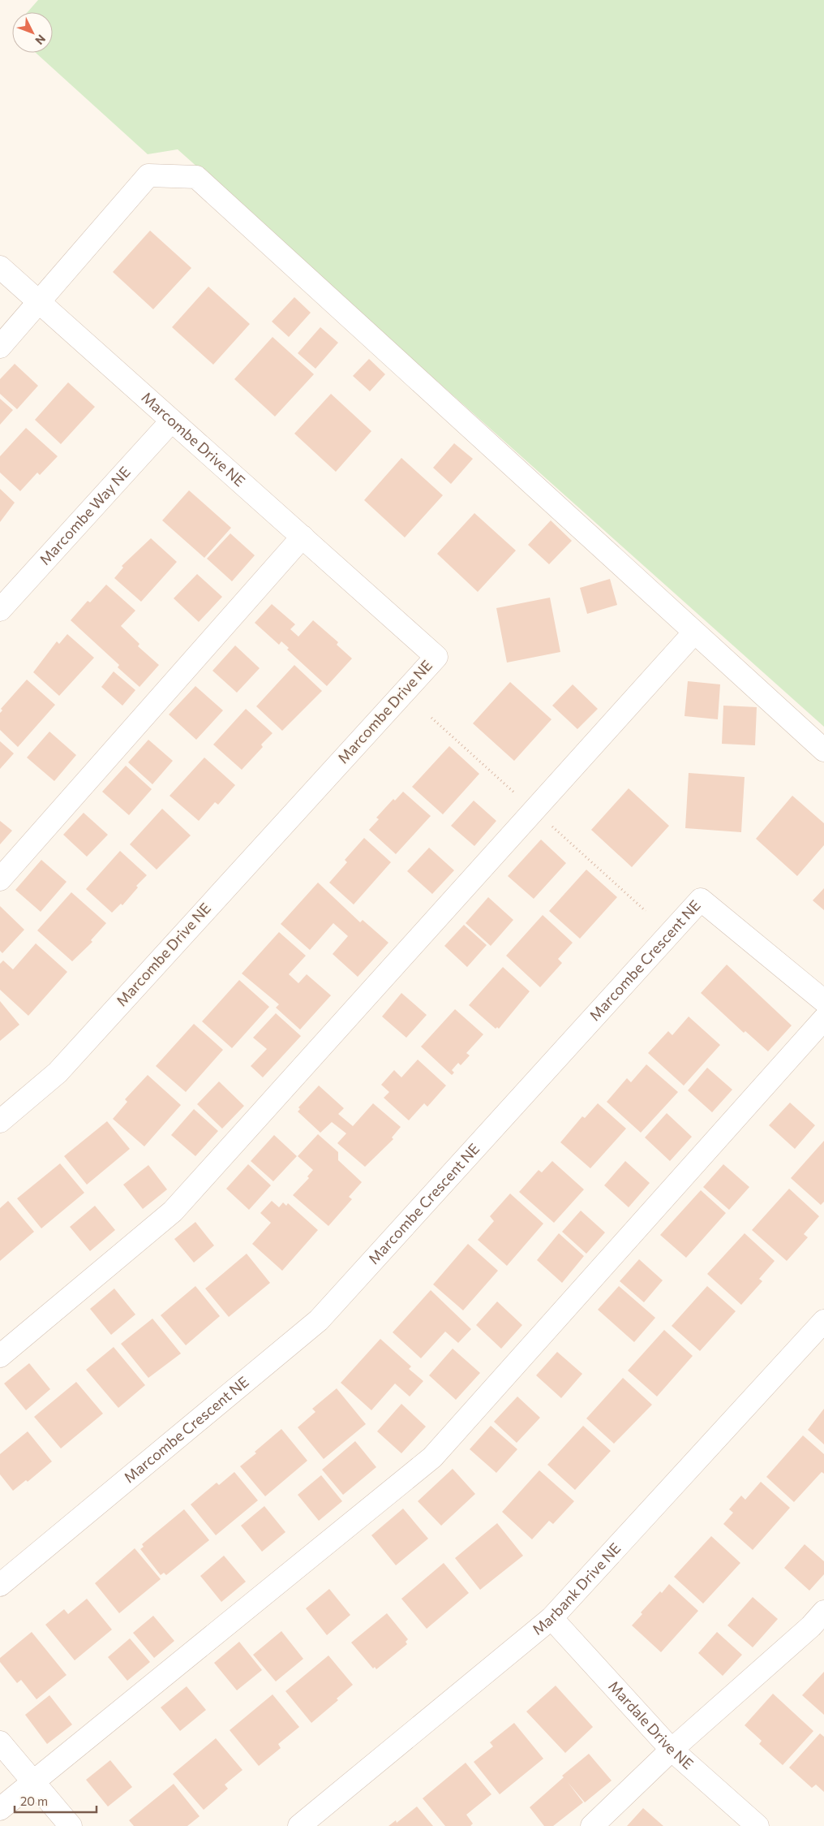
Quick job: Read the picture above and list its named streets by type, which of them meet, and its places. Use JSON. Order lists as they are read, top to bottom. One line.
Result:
{"streets":{"street":["Marcombe Drive NE","Marcombe Way NE","Marcombe Crescent NE","Marbank Drive NE","Mardale Drive NE"]},"crossings":[["Marcombe Drive NE","Marcombe Way NE"],["Marbank Drive NE","Mardale Drive NE"]],"scale_bar":"20 m","north":"bottom right"}
